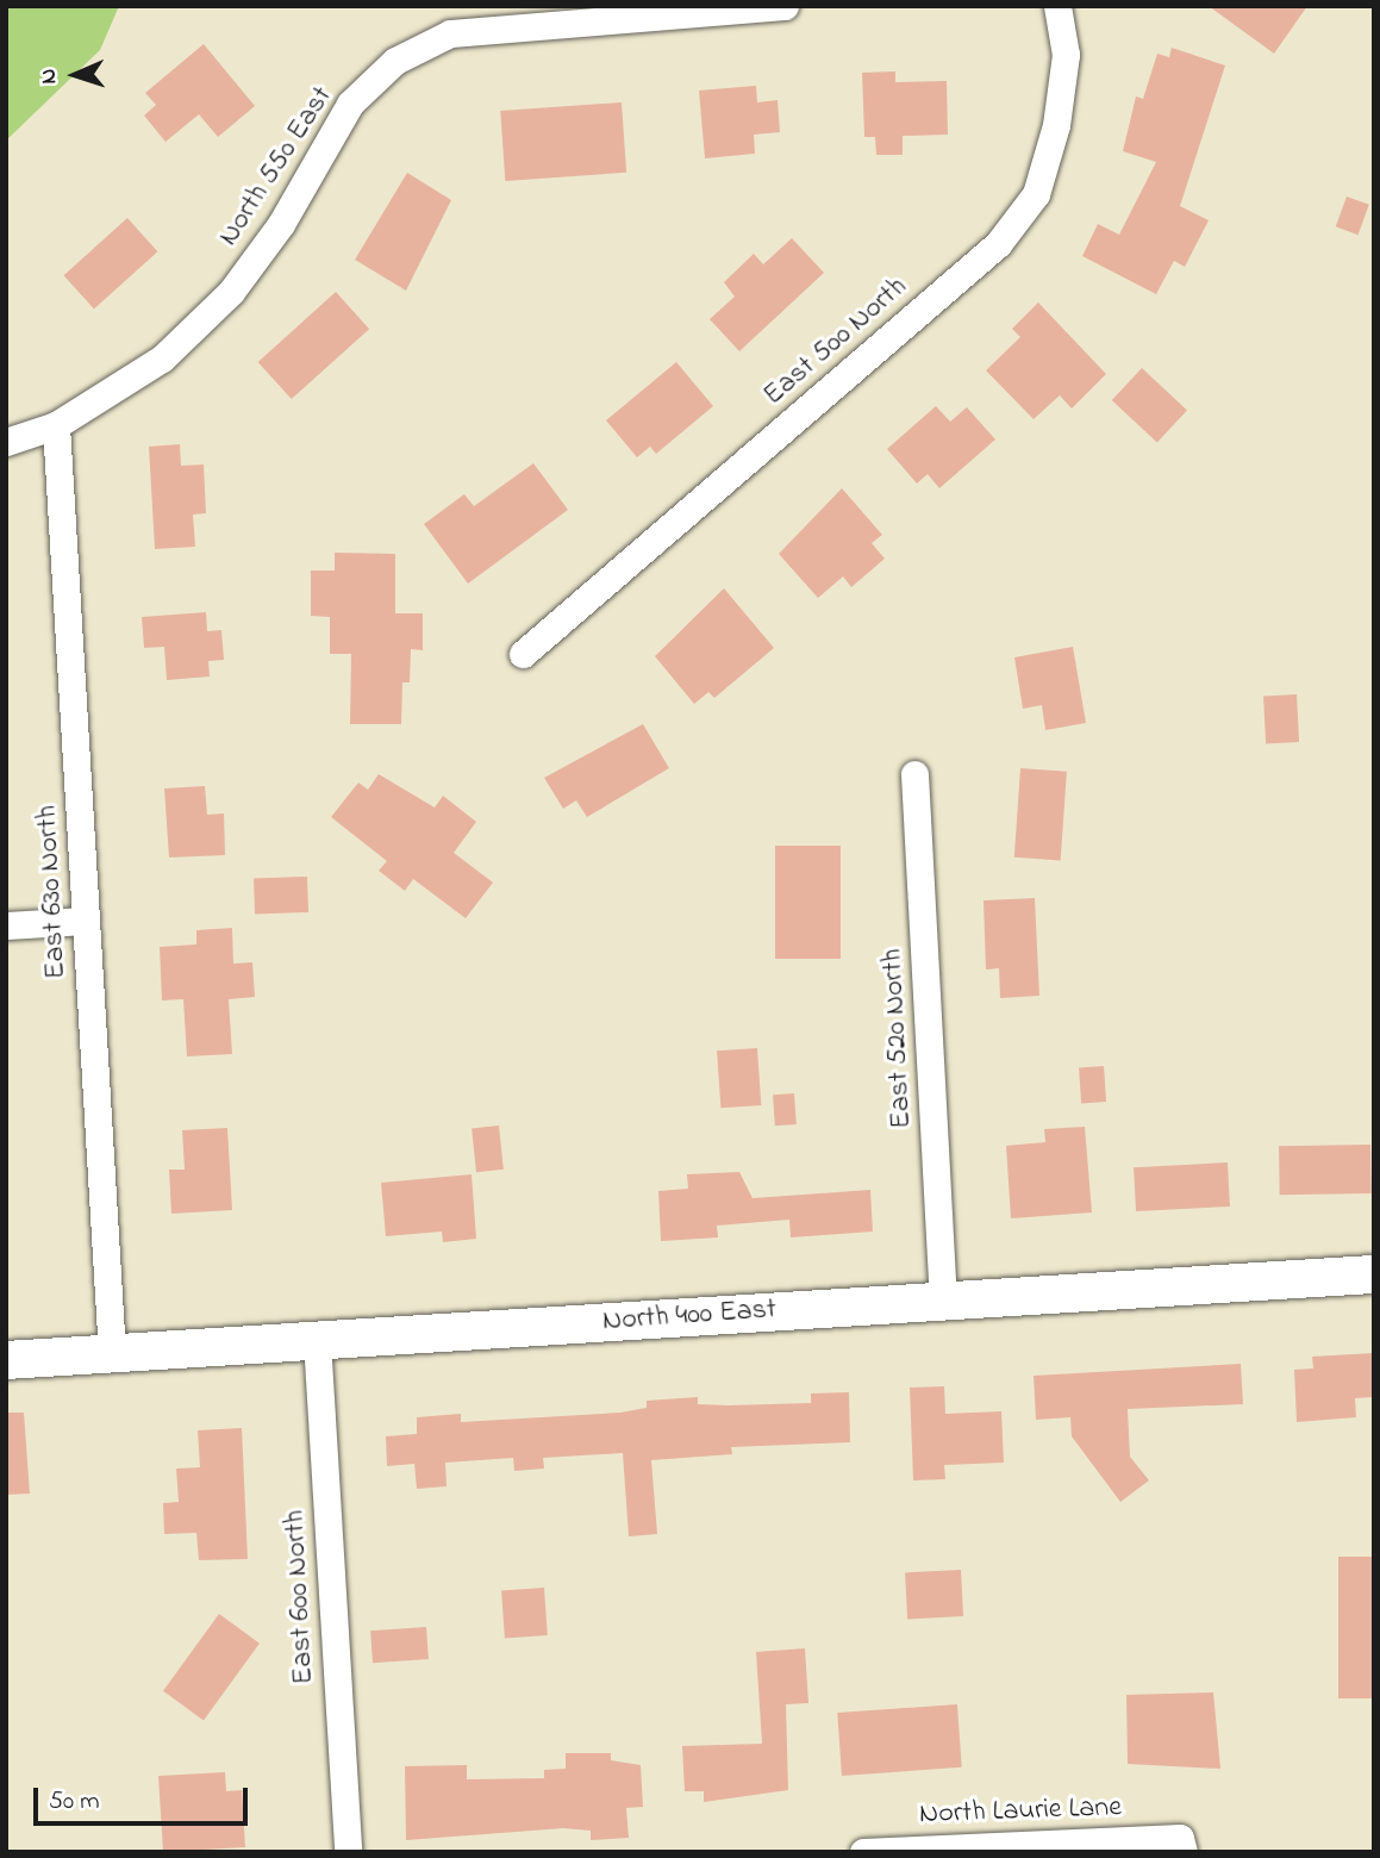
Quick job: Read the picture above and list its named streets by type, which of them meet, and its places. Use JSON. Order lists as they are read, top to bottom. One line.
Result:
{"streets":{"street":["North 550 East","East 500 North","East 630 North","East 520 North","North 400 East","East 600 North","North Laurie Lane"]},"crossings":[["North 550 East","East 630 North"],["East 630 North","North 400 East"],["East 520 North","North 400 East"],["North 400 East","East 600 North"]],"scale_bar":"50 m","north":"left"}
